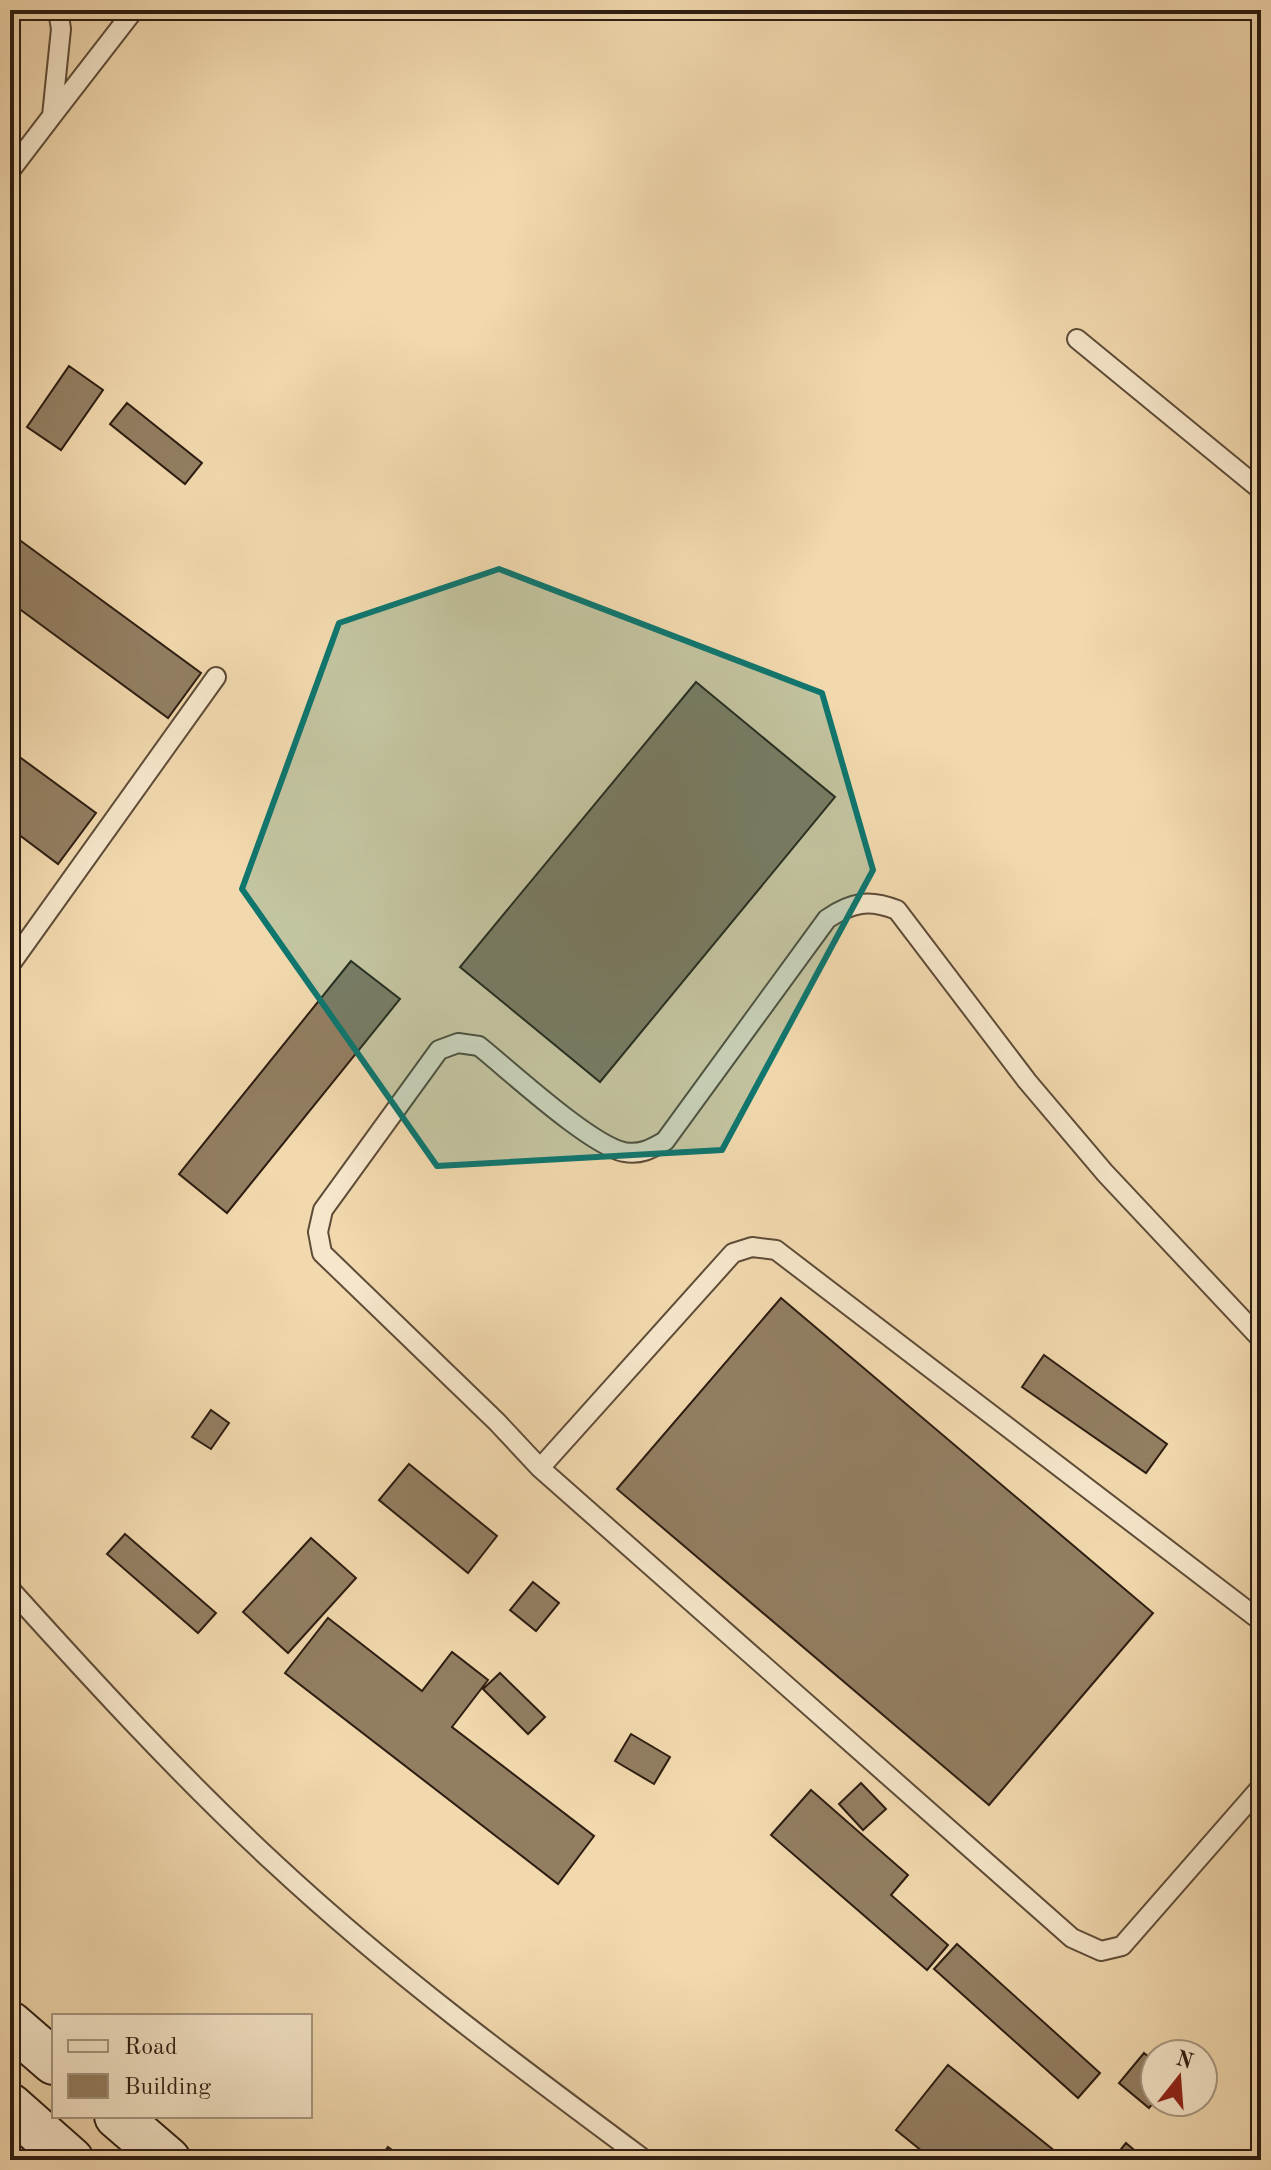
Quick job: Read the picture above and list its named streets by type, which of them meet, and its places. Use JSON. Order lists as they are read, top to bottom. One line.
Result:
{"legend":["Road","Building"],"north":"top"}
